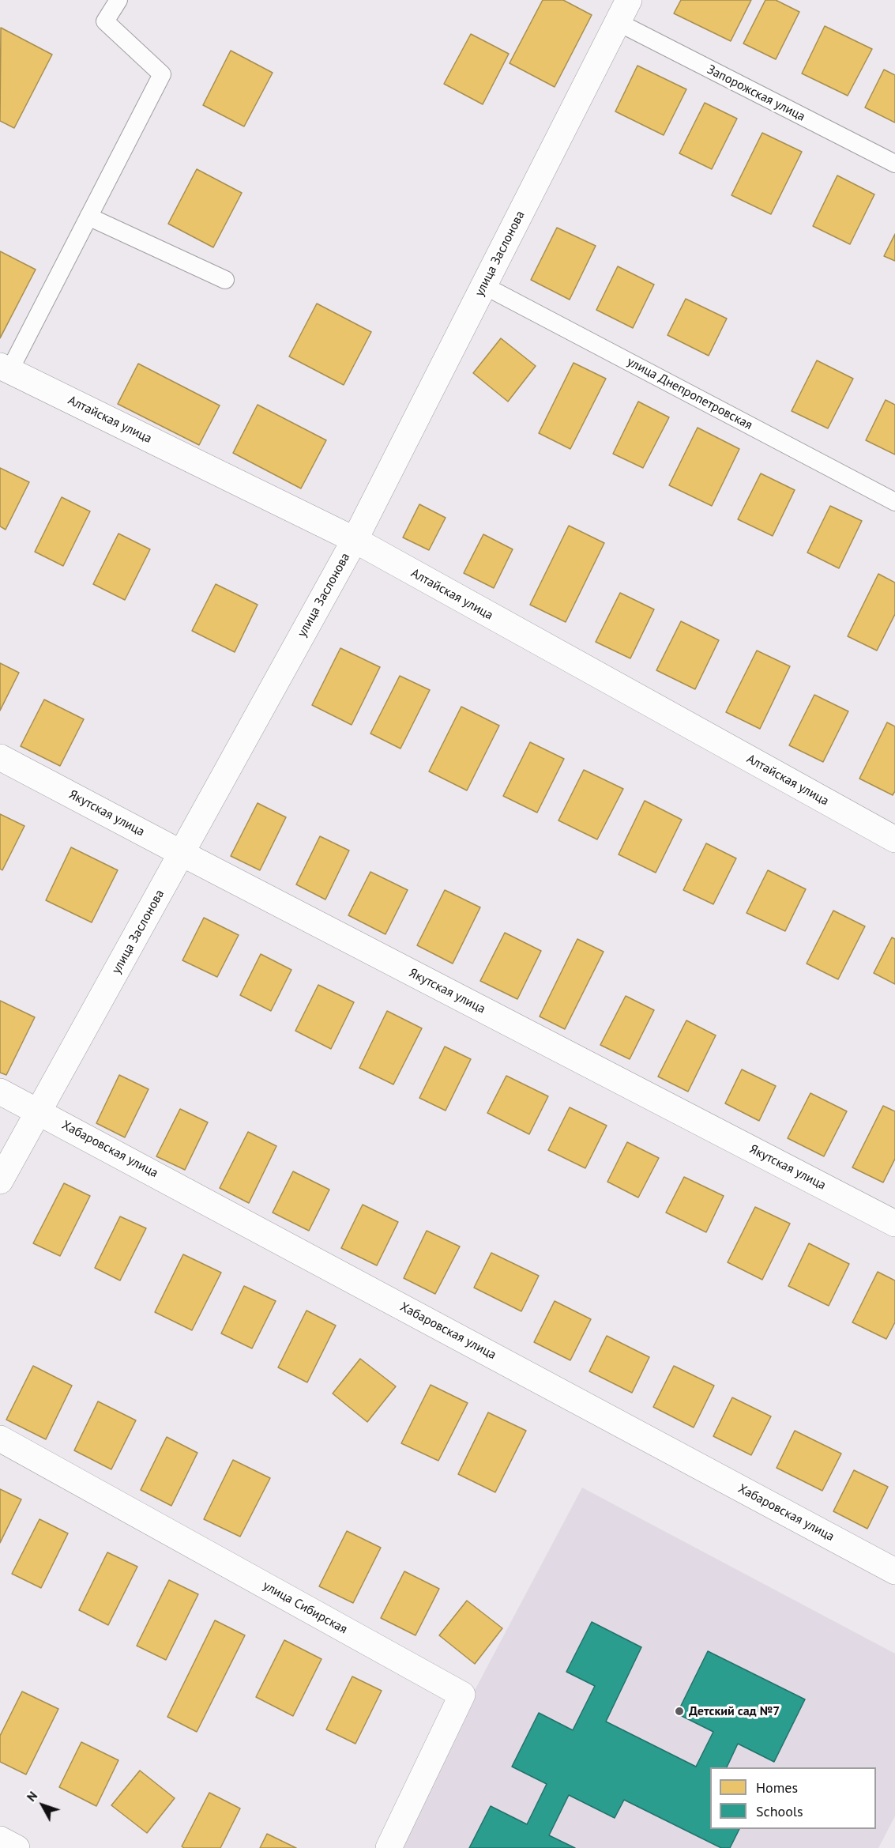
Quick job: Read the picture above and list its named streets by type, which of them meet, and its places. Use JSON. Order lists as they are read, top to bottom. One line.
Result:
{"streets":{"street":["улица Заслонова","Алтайская улица","Якутская улица","Хабаровская улица","улица Сибирская"],"lane":["Запорожская улица","улица Днепропетровская"]},"crossings":[["Запорожская улица","улица Заслонова"],["улица Заслонова","улица Днепропетровская"],["улица Заслонова","Алтайская улица"],["улица Заслонова","Якутская улица"],["улица Заслонова","Хабаровская улица"]],"places":["Детский сад №7"],"legend":["Homes","Schools"],"north":"top left"}
